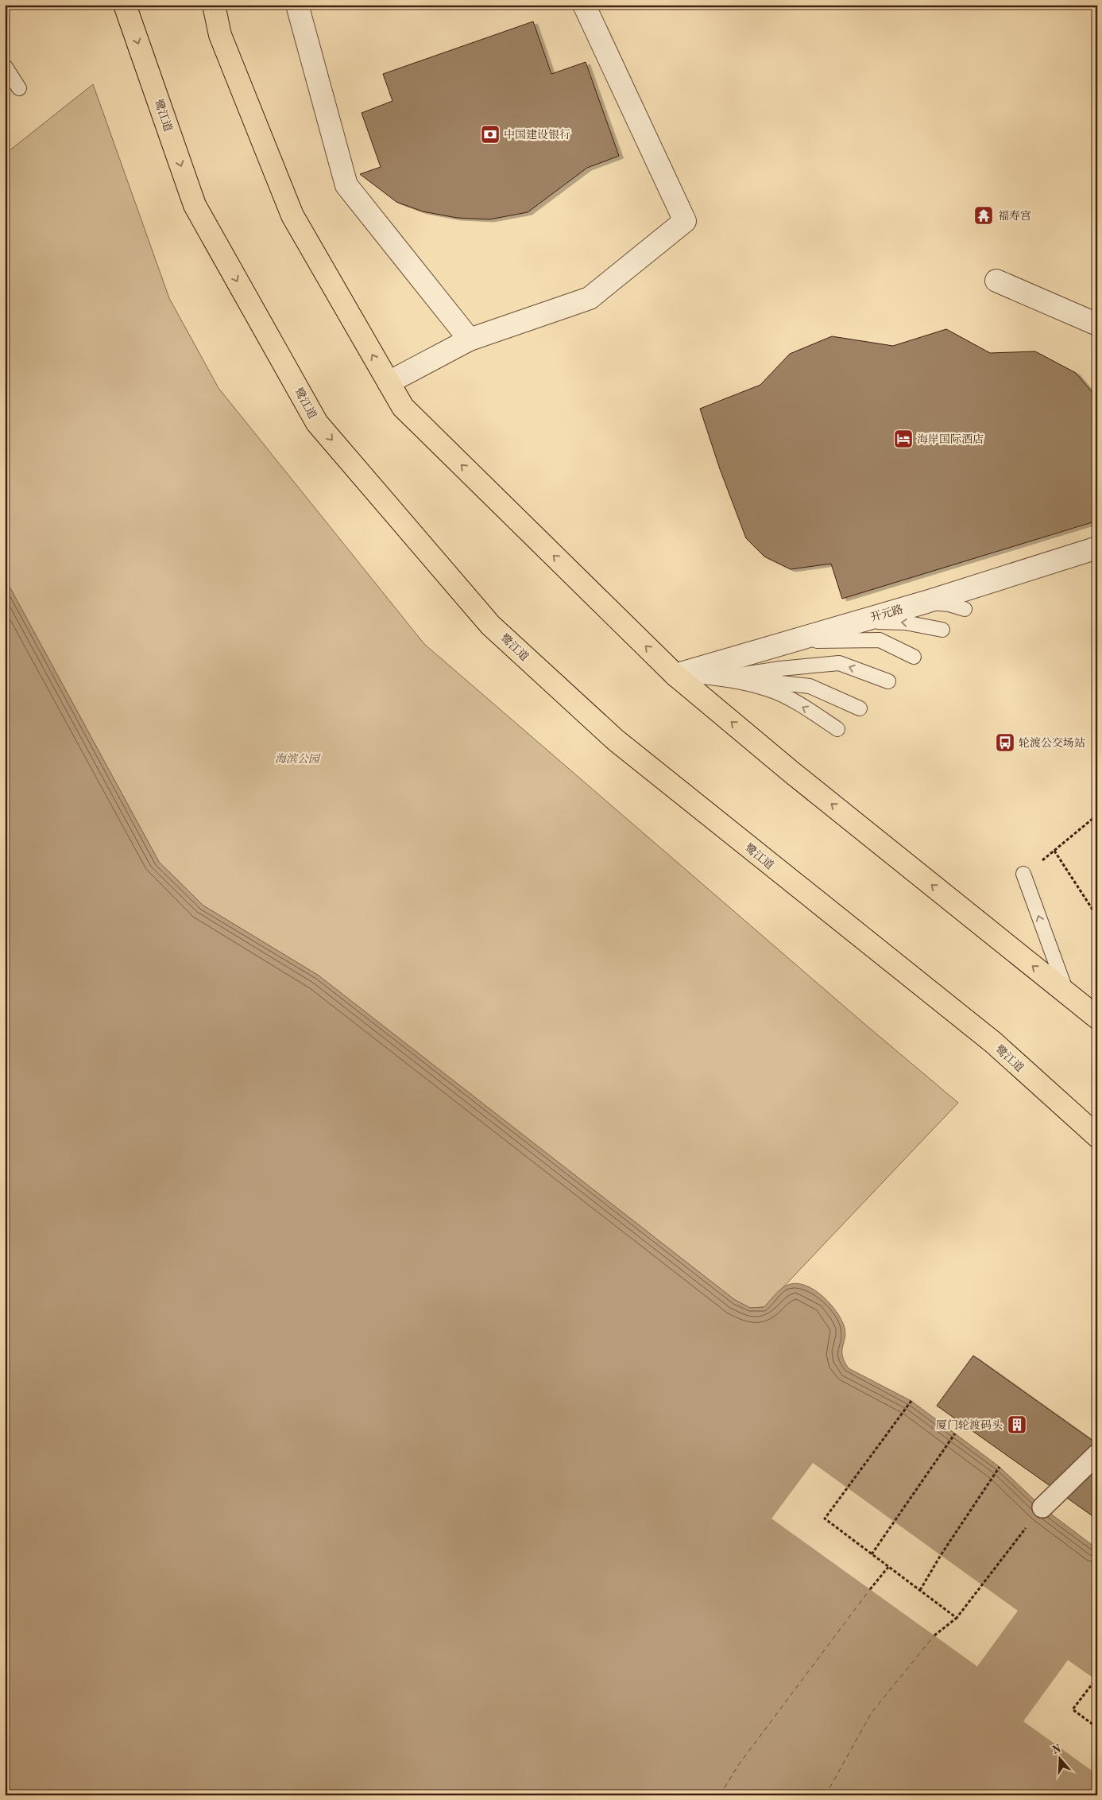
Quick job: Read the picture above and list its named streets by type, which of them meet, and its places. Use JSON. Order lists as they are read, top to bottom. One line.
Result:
{"streets":{"main road":["鹭江道"],"street":["开元路"]},"parks":["海滨公园"],"places":{"bank":["中国建设银行"],"temple":["福寿宫"],"hotel":["海岸国际酒店"],"bus stop":["轮渡公交场站"],"building":["厦门轮渡码头"]},"north":"top"}
